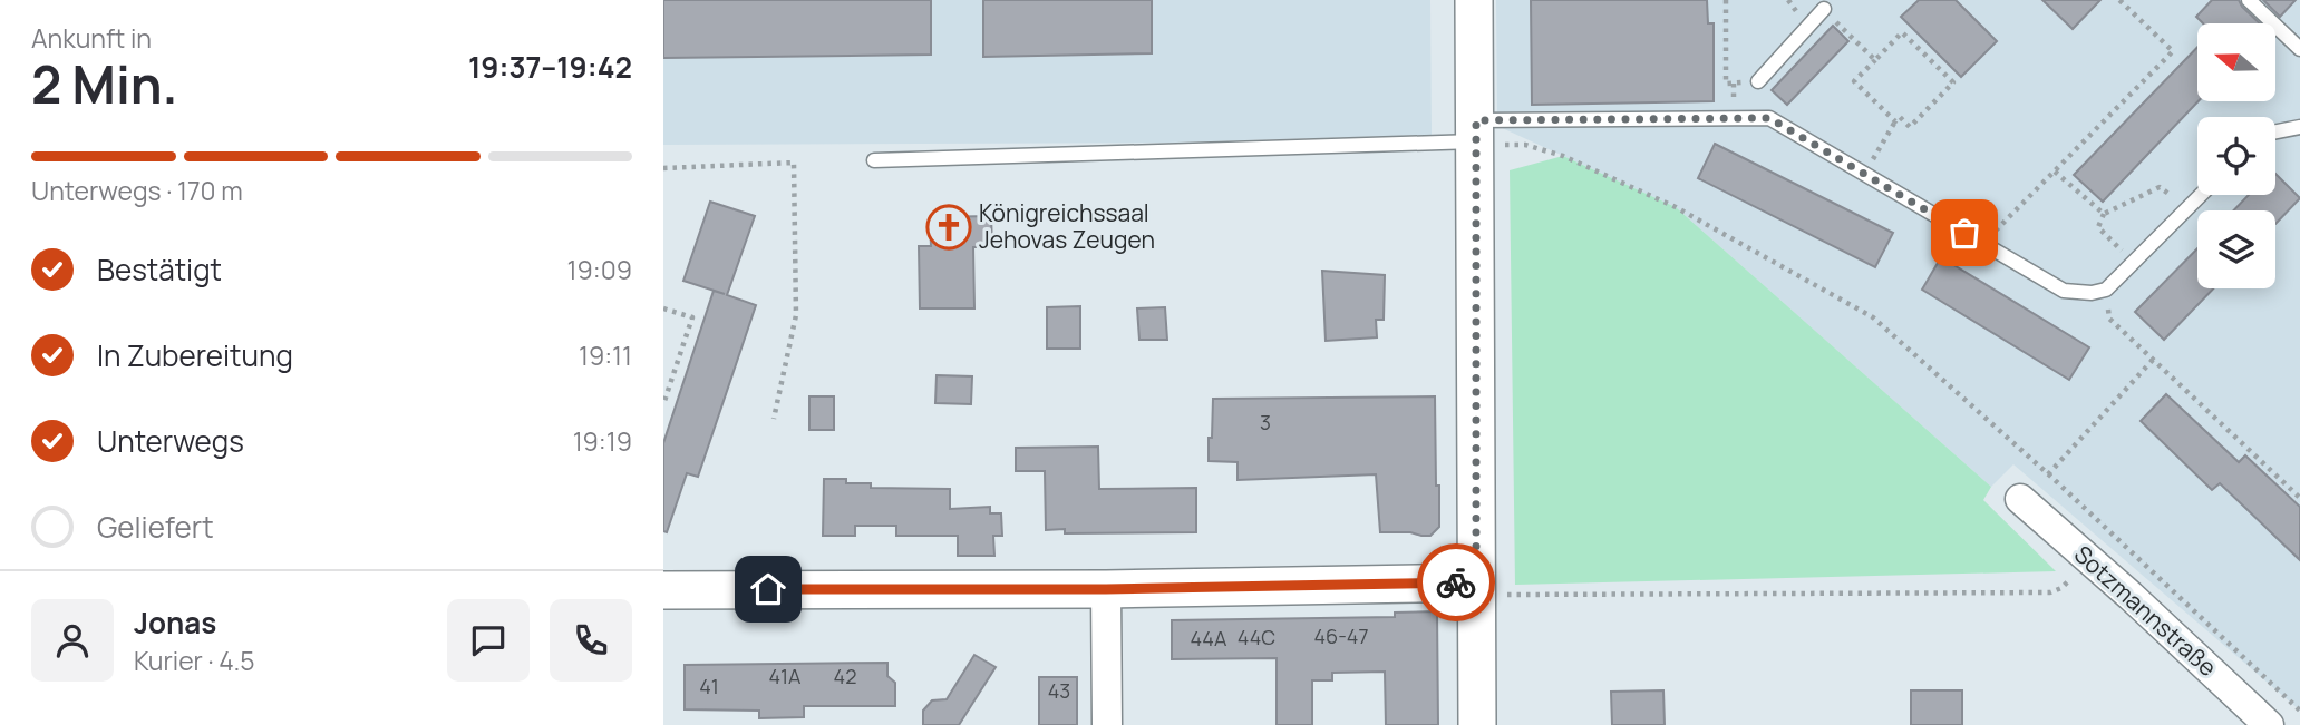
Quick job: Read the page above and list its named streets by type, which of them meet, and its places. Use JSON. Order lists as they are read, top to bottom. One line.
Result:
{"streets":{"street":["Sotzmannstraße"]},"places":{"church":["Königreichssaal Jehovas Zeugen"]},"house_numbers":["3","46-47","44C","44A","41A","42","41","43"],"north":"left","page":{"heading":["2 Min.","Ankunft in","19:37–19:42"],"panel":["Jonas","Kurier · 4.5"],"bar":"Unterwegs · 170 m","list":[["Bestätigt","19:09"],["In Zubereitung","19:11"],["Unterwegs","19:19"],"Geliefert"]}}
